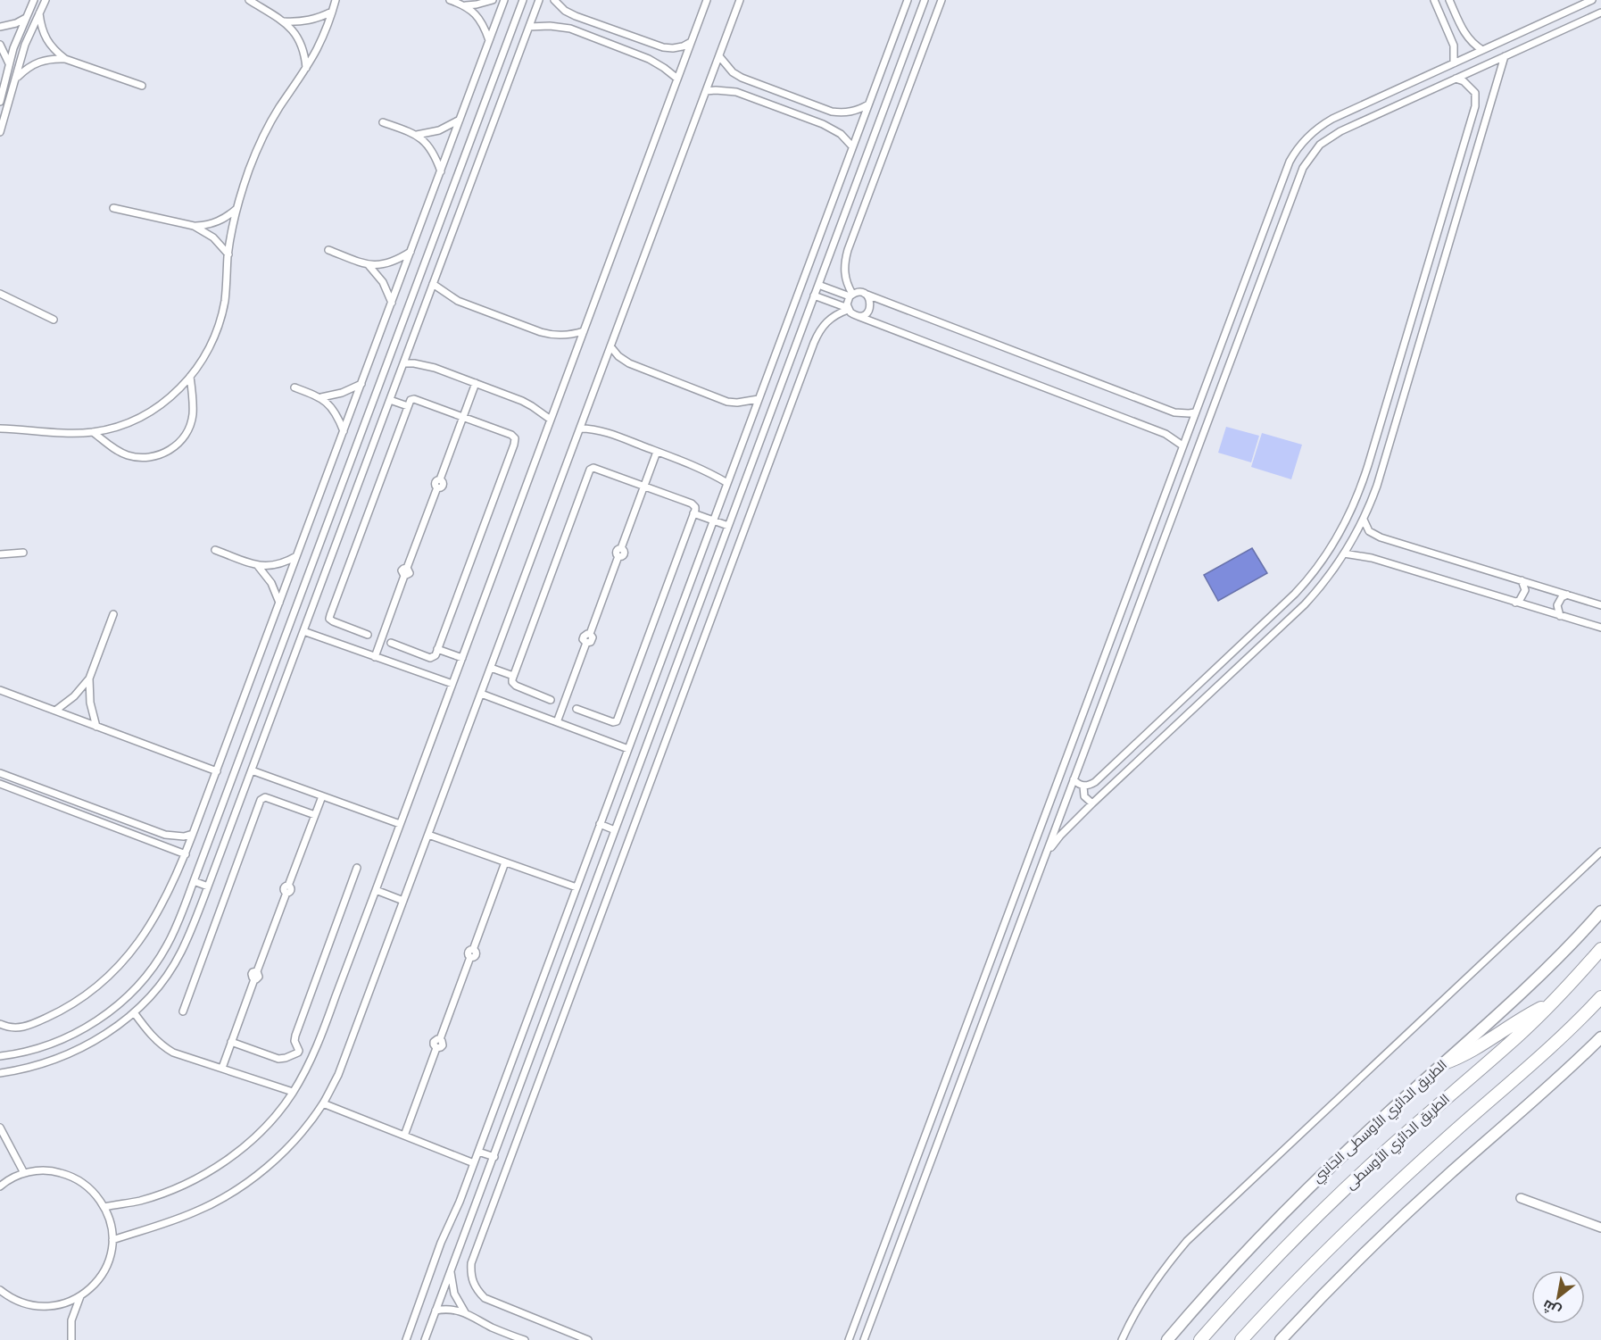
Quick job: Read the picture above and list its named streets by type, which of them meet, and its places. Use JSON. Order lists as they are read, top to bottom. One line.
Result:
{"streets":{"highway":["الطريق الدائري الأوسطى الجانبي","الطريق الدائري الأوسطى"]},"north":"bottom left"}
